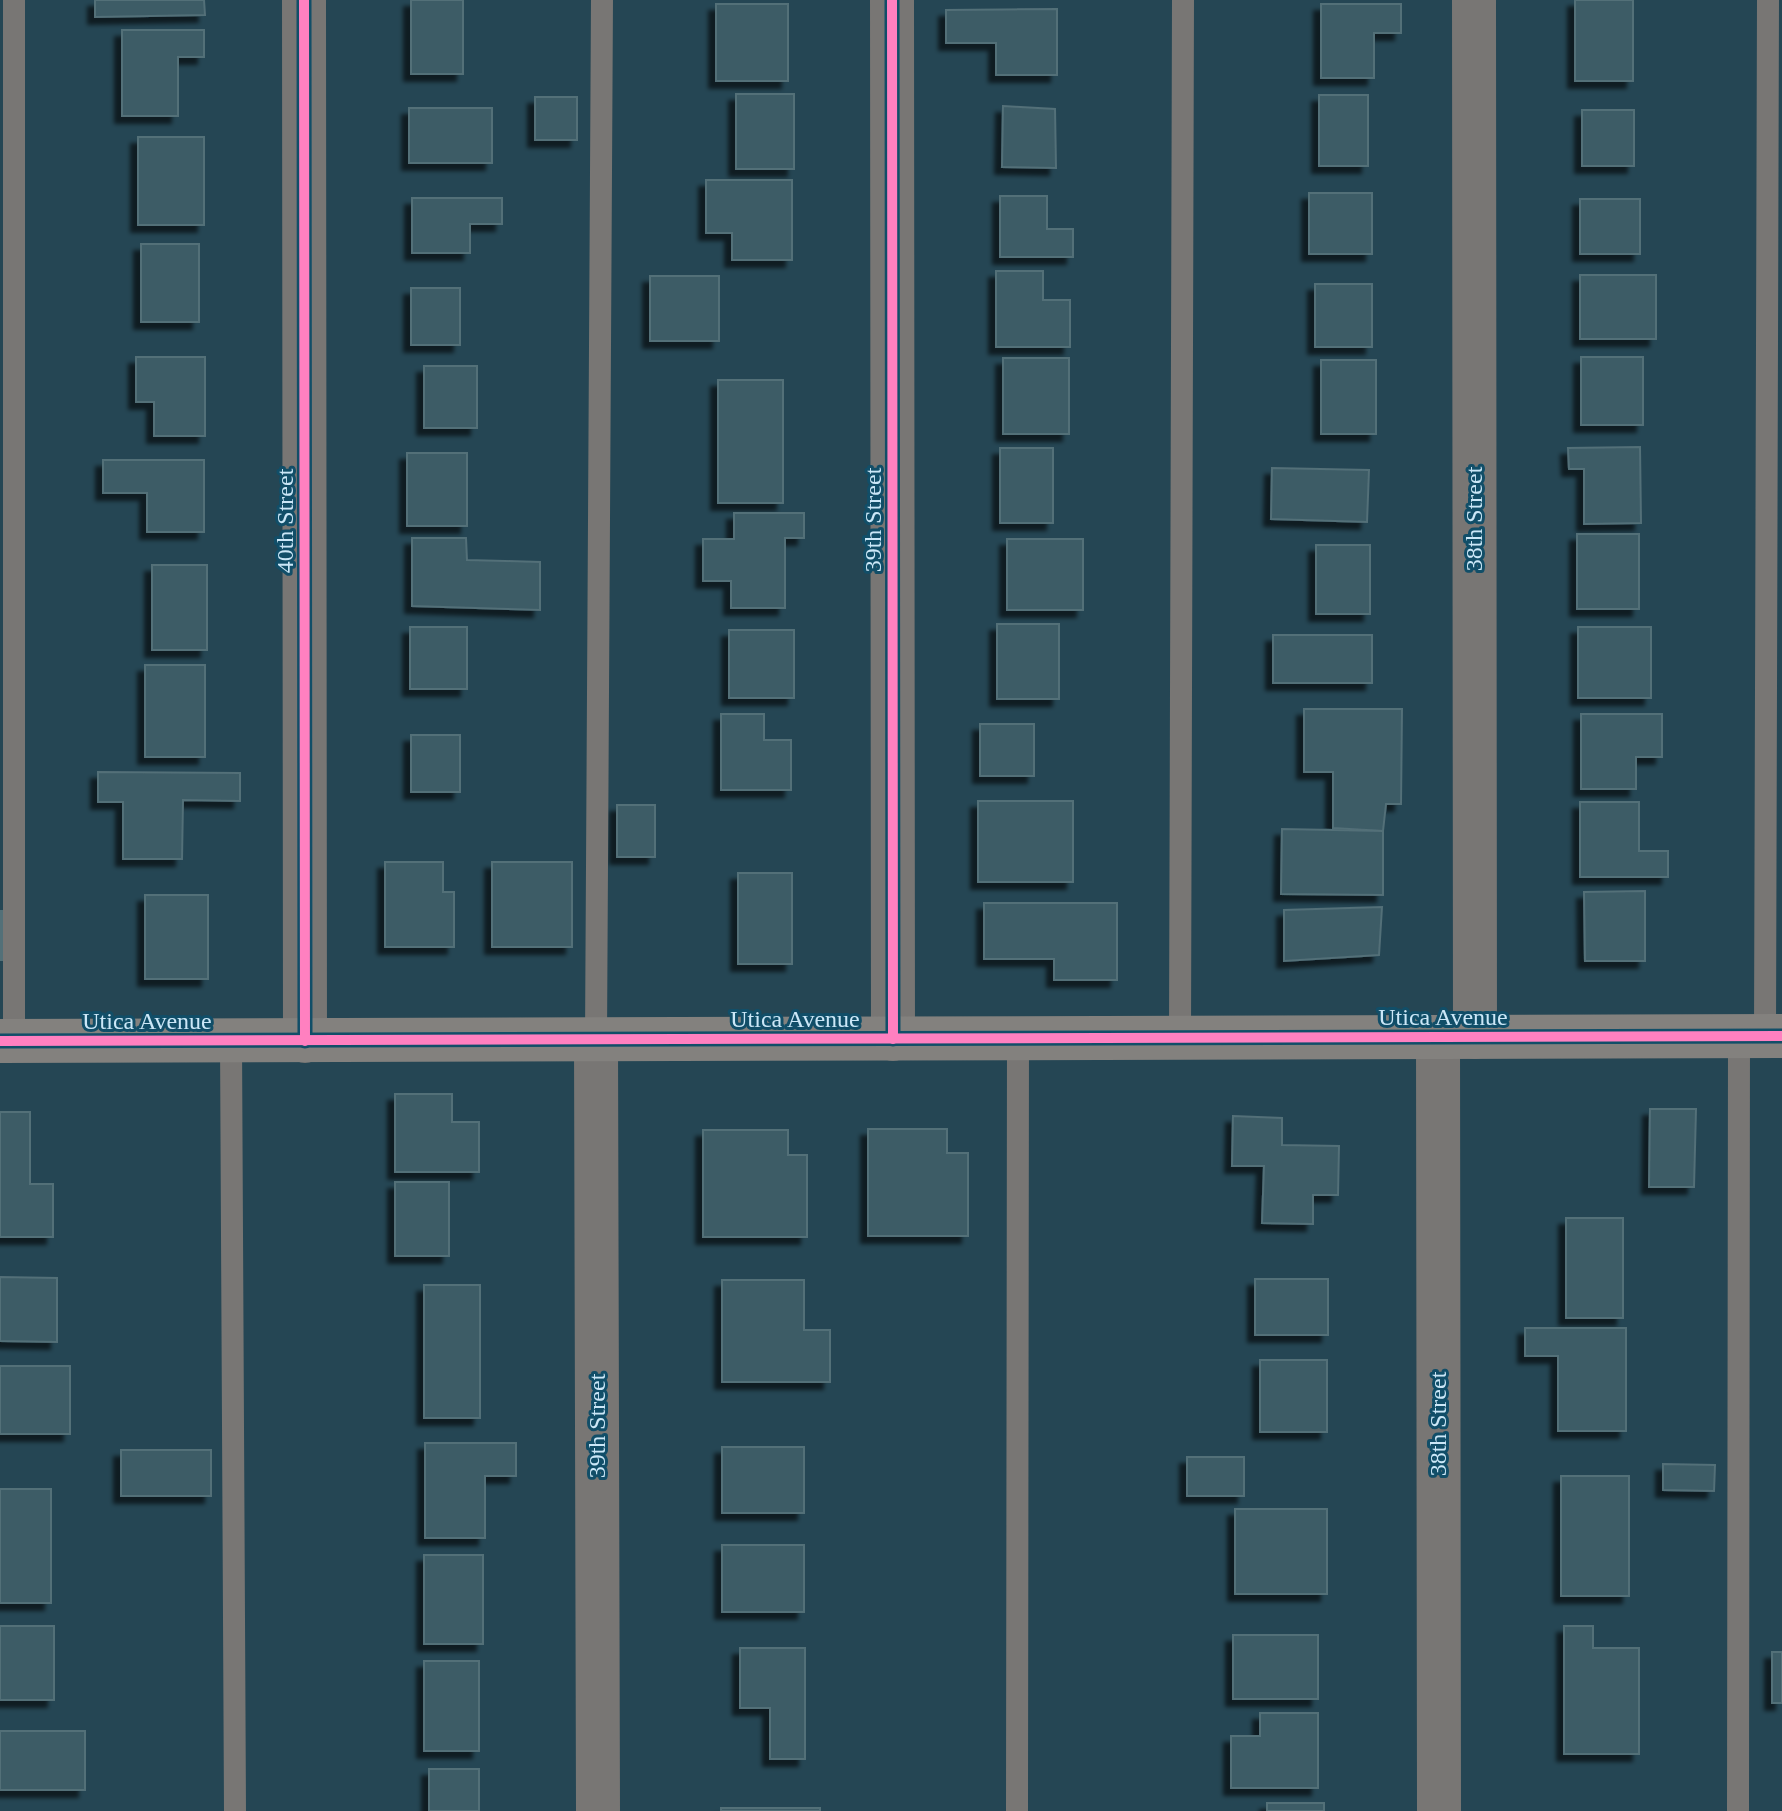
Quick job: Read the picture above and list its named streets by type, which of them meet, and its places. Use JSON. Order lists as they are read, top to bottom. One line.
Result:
{"streets":{"street":["38th Street","39th Street","40th Street","Utica Avenue"]},"crossings":[["38th Street","Utica Avenue"],["39th Street","Utica Avenue"],["40th Street","Utica Avenue"]]}
